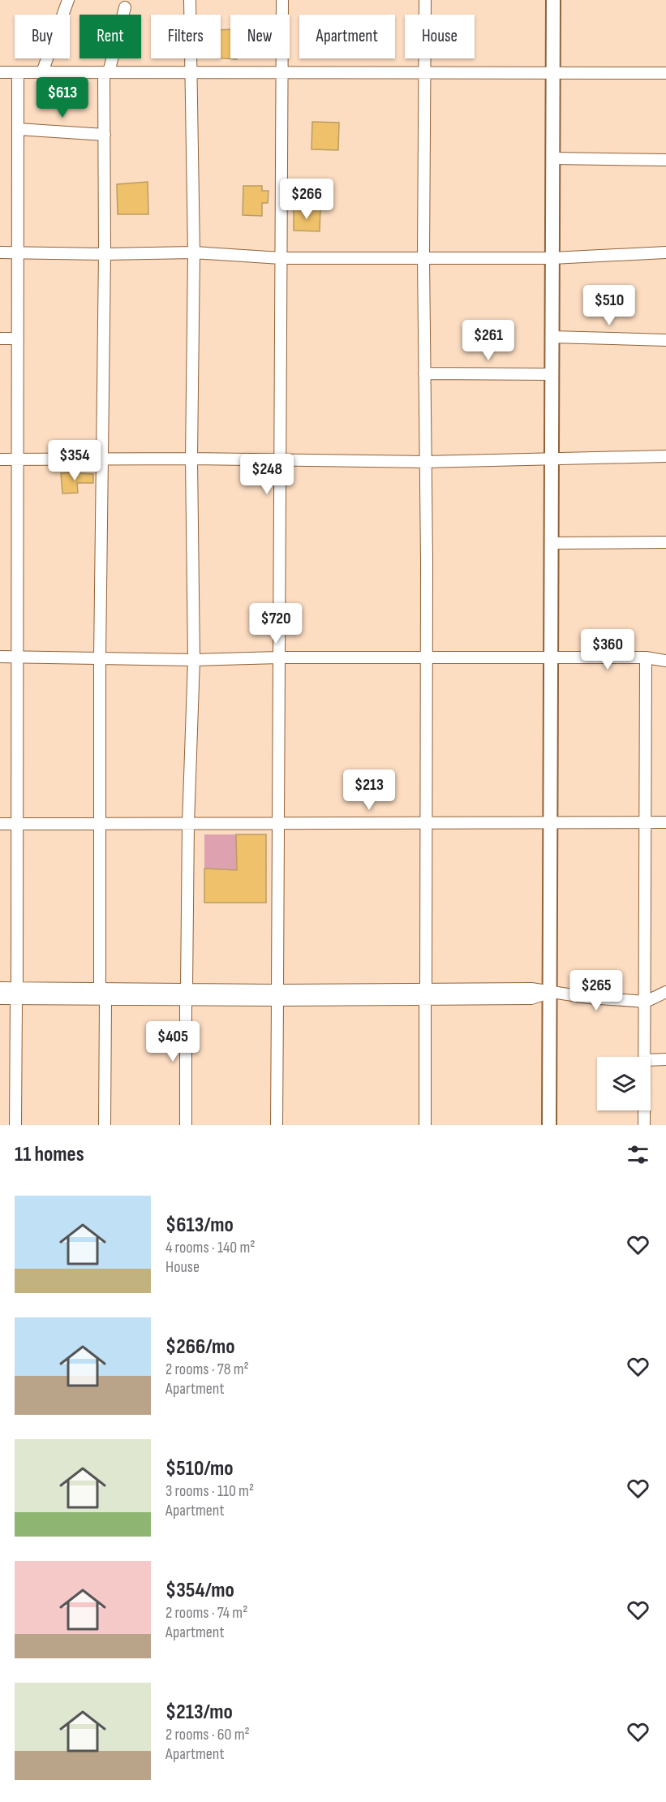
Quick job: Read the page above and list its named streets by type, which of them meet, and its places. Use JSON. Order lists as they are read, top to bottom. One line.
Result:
{"page":{"chip":["Buy","Rent","Filters","New","Apartment","House"],"price":["$613","$266","$510","$261","$354","$248","$720","$360","$213","$265","$405"],"heading":"11 homes","list":[{"name":"$613/mo","note":"4 rooms · 140 m² · House"},{"name":"$266/mo","note":"2 rooms · 78 m² · Apartment"},{"name":"$510/mo","note":"3 rooms · 110 m² · Apartment"},{"name":"$354/mo","note":"2 rooms · 74 m² · Apartment"},{"name":"$213/mo","note":"2 rooms · 60 m² · Apartment"}]}}
